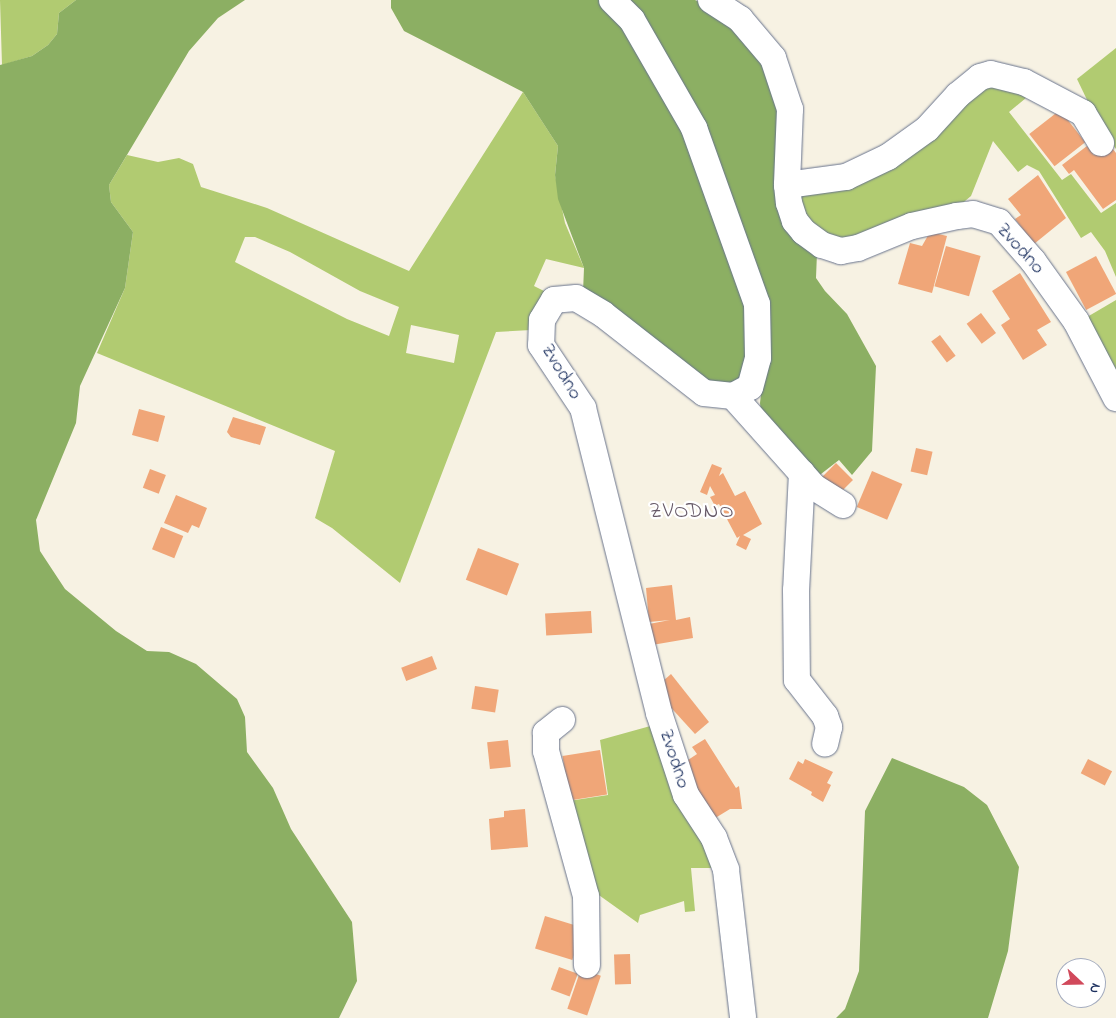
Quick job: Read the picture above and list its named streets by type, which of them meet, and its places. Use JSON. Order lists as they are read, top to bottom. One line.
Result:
{"streets":{"street":["Zvodno"]},"districts":["ZVODNO"],"north":"right"}
